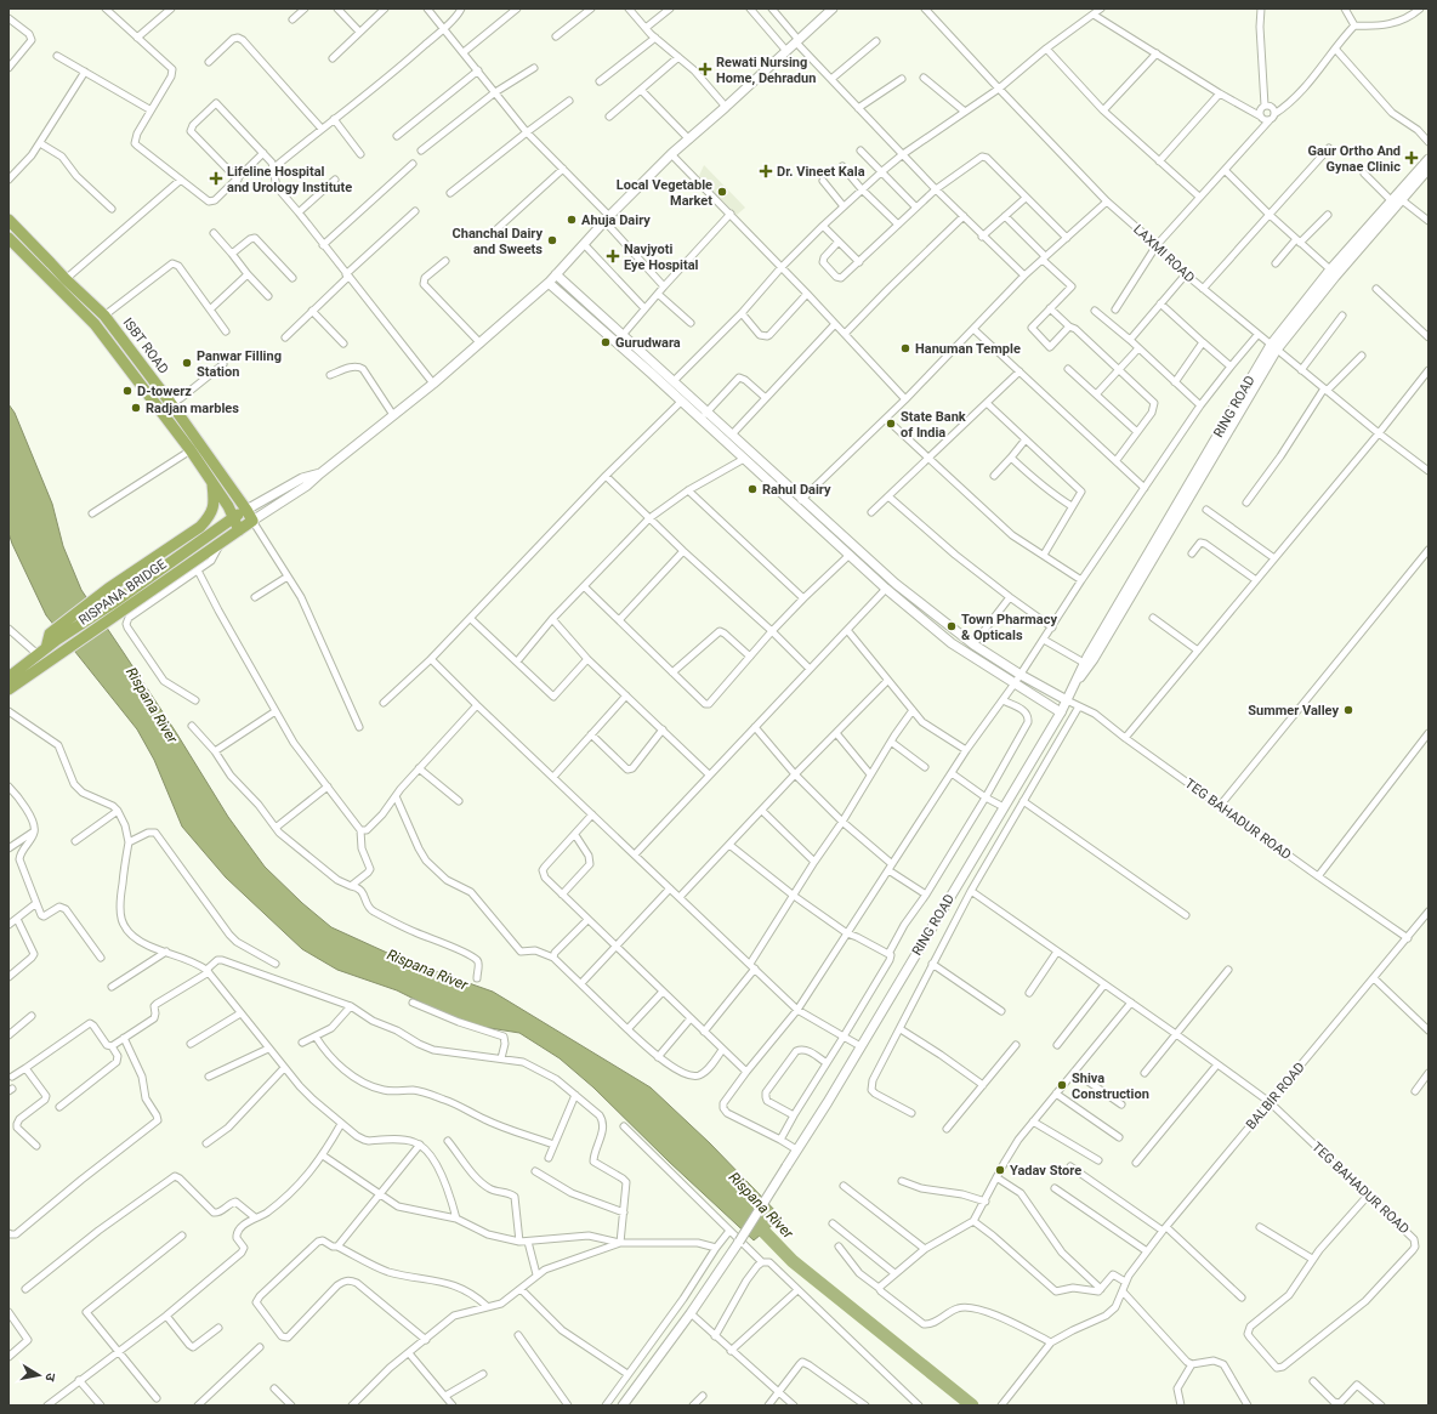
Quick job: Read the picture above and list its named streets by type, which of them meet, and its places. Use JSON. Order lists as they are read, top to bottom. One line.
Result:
{"streets":{"highway":["ISBT ROAD","RISPANA BRIDGE"],"main road":["RING ROAD"],"street":["LAXMI ROAD","TEG BAHADUR ROAD","BALBIR ROAD"]},"crossings":[["LAXMI ROAD","RING ROAD"],["ISBT ROAD","RISPANA BRIDGE"],["RING ROAD","TEG BAHADUR ROAD"],["TEG BAHADUR ROAD","BALBIR ROAD"]],"water":["Rispana River"],"places":{"health":["Rewati Nursing Home, Dehradun","Gaur Ortho And Gynae Clinic","Dr. Vineet Kala","Lifeline Hospital and Urology Institute","Navjyoti Eye Hospital"],"other":["Local Vegetable Market","Ahuja Dairy","Chanchal Dairy and Sweets","Gurudwara","Hanuman Temple","Panwar Filling Station","D-towerz","Radjan marbles","State Bank of India","Rahul Dairy","Town Pharmacy & Opticals","Summer Valley","Shiva Construction","Yadav Store"]},"north":"right"}
